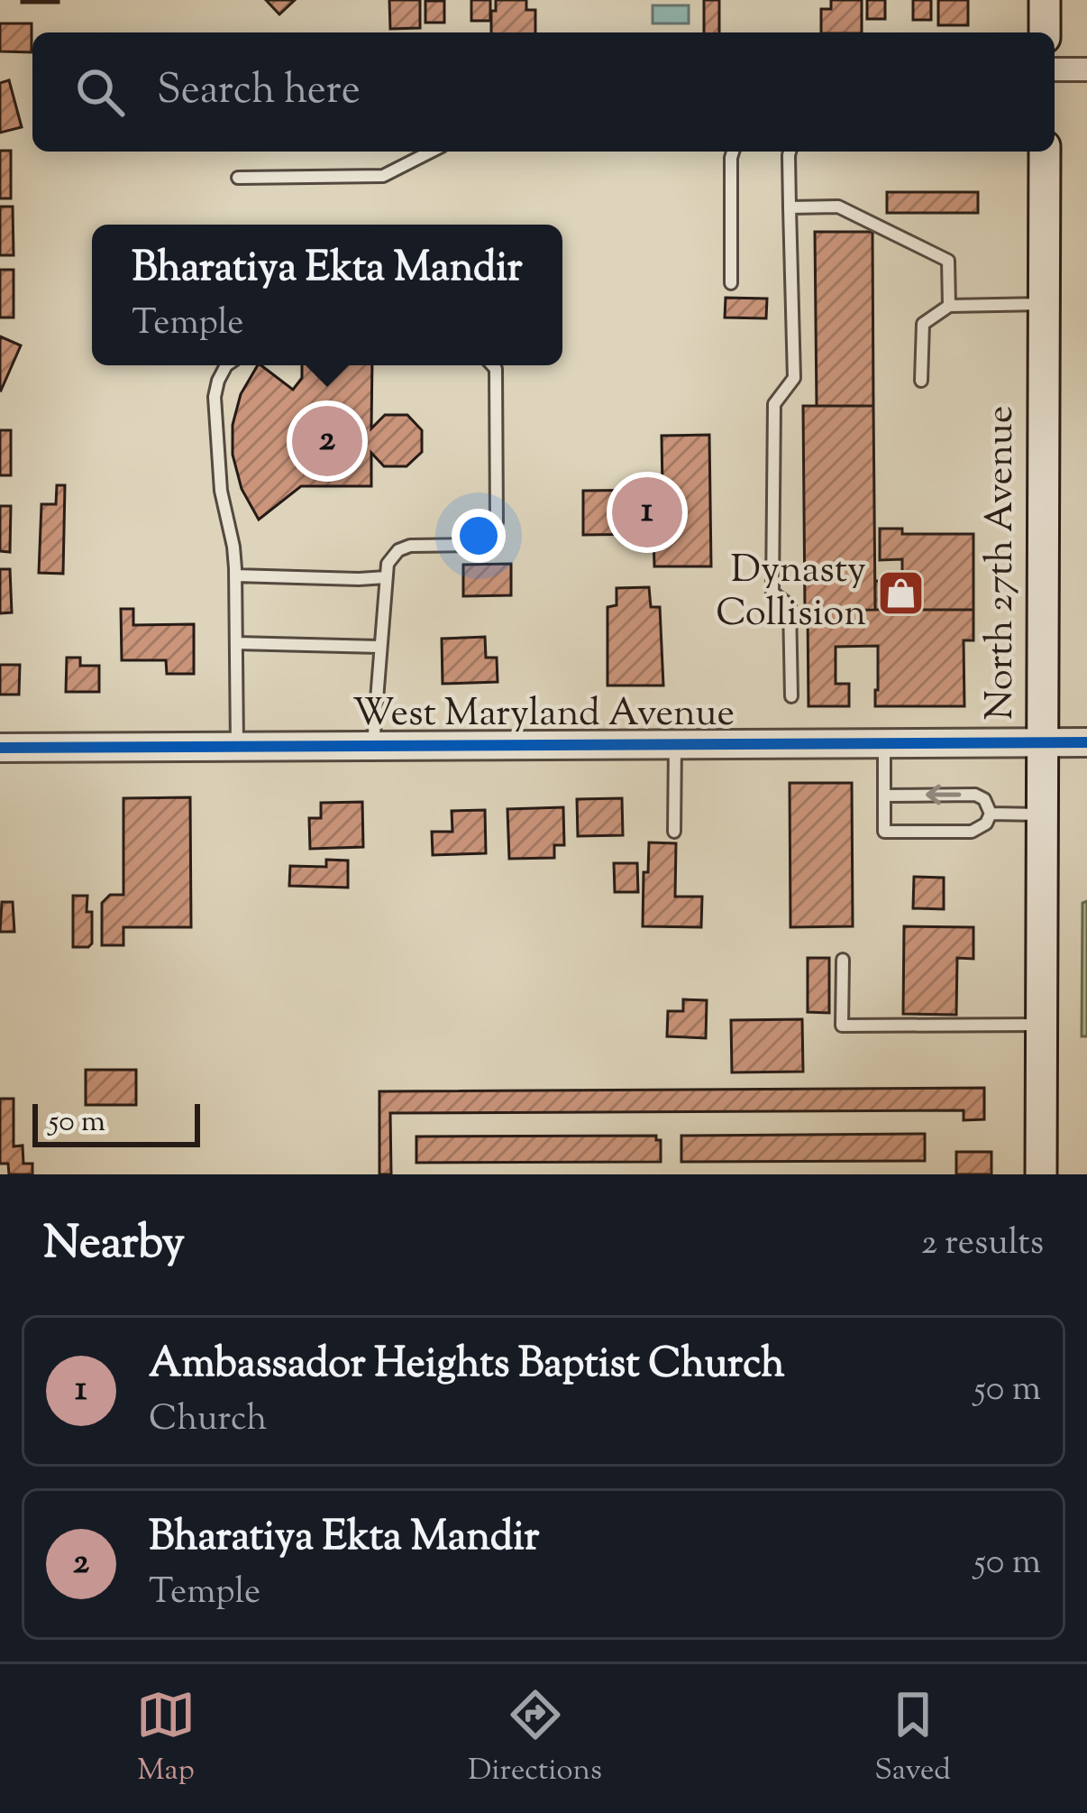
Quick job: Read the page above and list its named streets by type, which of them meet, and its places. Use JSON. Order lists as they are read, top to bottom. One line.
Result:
{"streets":{"main road":["North 27th Avenue"],"street":["West Maryland Avenue"]},"crossings":[["North 27th Avenue","West Maryland Avenue"]],"places":{"shop":["Dynasty Collision"]},"scale_bar":"50 m","page":{"search":"Search here","popup":["Bharatiya Ekta Mandir","Temple"],"pins":["2","1"],"scale":"50 m","heading":["Nearby","2 results"],"list":[{"mark":"1","name":"Ambassador Heights Baptist Church","note":"Church","value":"50 m"},{"mark":"2","name":"Bharatiya Ekta Mandir","note":"Temple","value":"50 m"}],"nav":["Map","Directions","Saved"]}}
